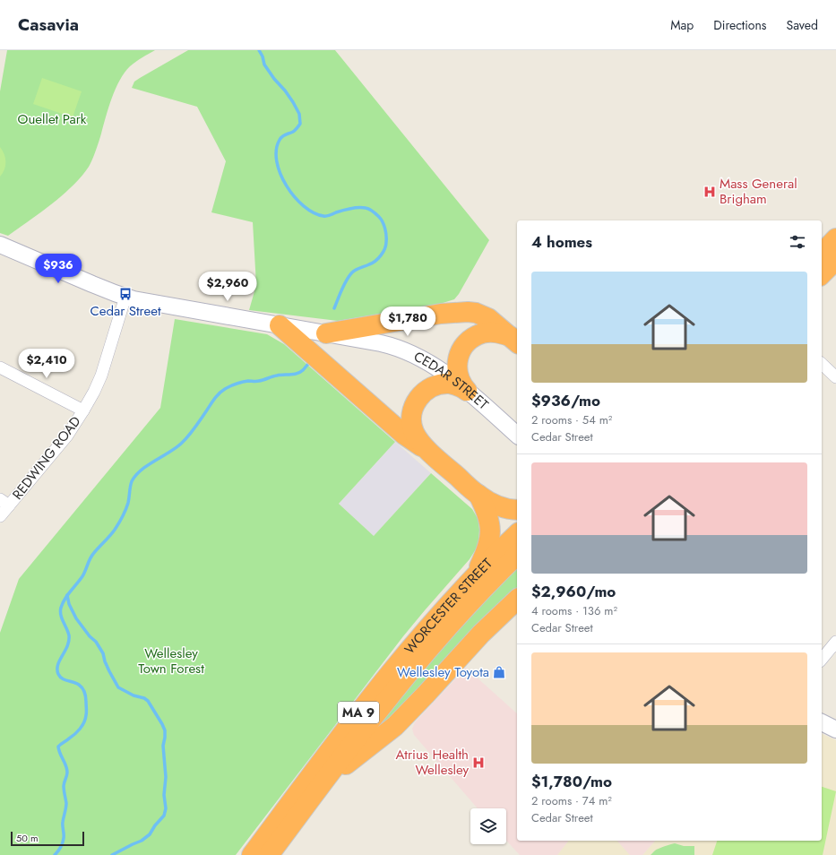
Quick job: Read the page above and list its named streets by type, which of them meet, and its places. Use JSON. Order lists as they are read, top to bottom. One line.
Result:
{"streets":{"highway":["WORCESTER STREET","MA 9"],"main road":["CEDAR STREET"],"street":["REDWING ROAD"]},"crossings":[["CEDAR STREET","REDWING ROAD"]],"parks":["Ouellet Park","Wellesley Town Forest"],"places":{"hospital":["Mass General Brigham","Atrius Health Wellesley"],"bus stop":["Cedar Street"],"shop":["Wellesley Toyota"]},"scale_bar":"50 m","page":{"header":"Casavia","nav":["Map","Directions","Saved"],"heading":"4 homes","price":["$936","$2,960","$1,780","$2,410"],"list":[{"name":"$936/mo","note":"2 rooms · 54 m² · Cedar Street"},{"name":"$2,960/mo","note":"4 rooms · 136 m² · Cedar Street"},{"name":"$1,780/mo","note":"2 rooms · 74 m² · Cedar Street"}],"scale":"50 m"}}
